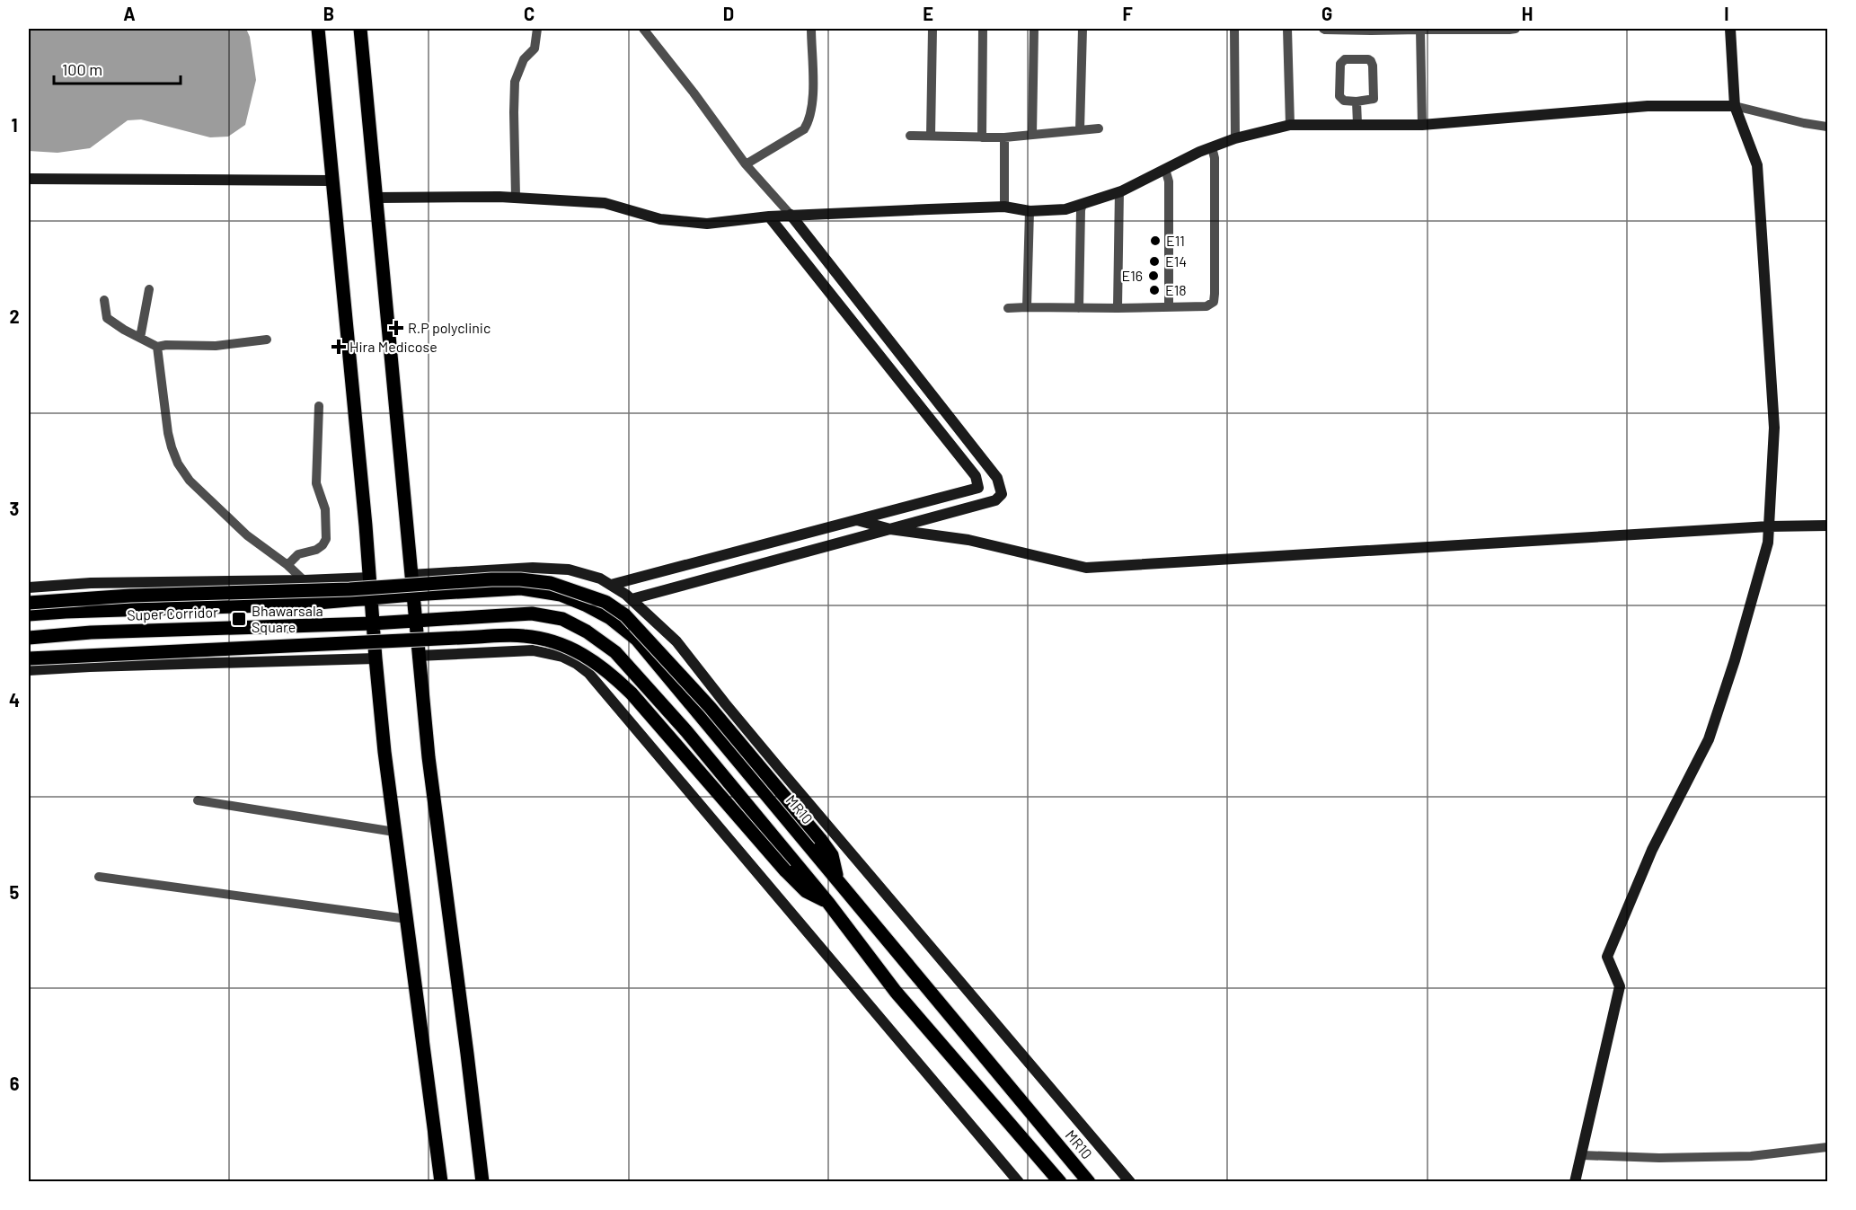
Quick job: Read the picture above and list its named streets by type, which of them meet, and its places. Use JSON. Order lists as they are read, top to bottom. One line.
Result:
{"streets":{"main road":["Super Corridor","MR10"]},"crossings":[["Super Corridor","MR10"]],"places":{"other":["E11","E14","E16","E18"],"health":["R.P polyclinic","Hira Medicose"],"transit":["Bhawarsala Square"]},"scale_bar":"100 m","grid":{"columns":["A","B","C","D","E","F","G","H","I"],"rows":["1","2","3","4","5","6"]}}
